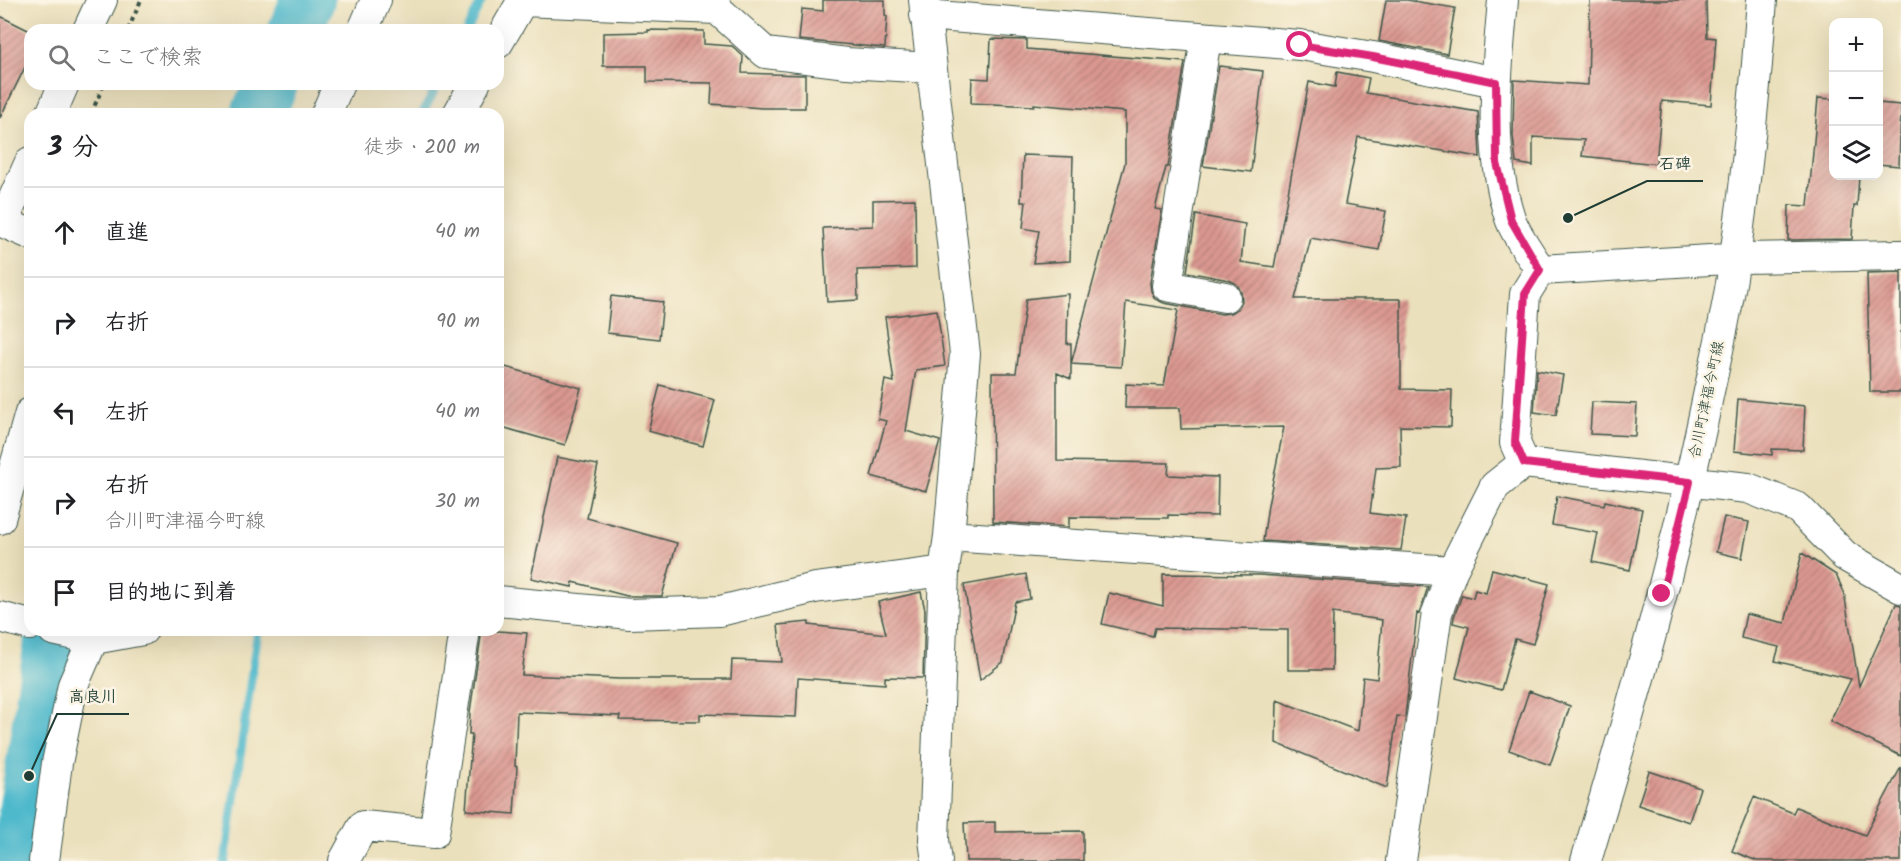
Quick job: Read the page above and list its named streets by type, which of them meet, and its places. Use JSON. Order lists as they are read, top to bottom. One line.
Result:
{"streets":{"street":["合川町津福今町線"]},"places":["石碑","高良川"],"page":{"map_buttons":["+","−"],"search":"ここで検索","heading":["3 分","徒歩 · 200 m"],"list":[["直進","40 m"],["右折","90 m"],["左折","40 m"],["右折","合川町津福今町線","30 m"],"目的地に到着"]}}
